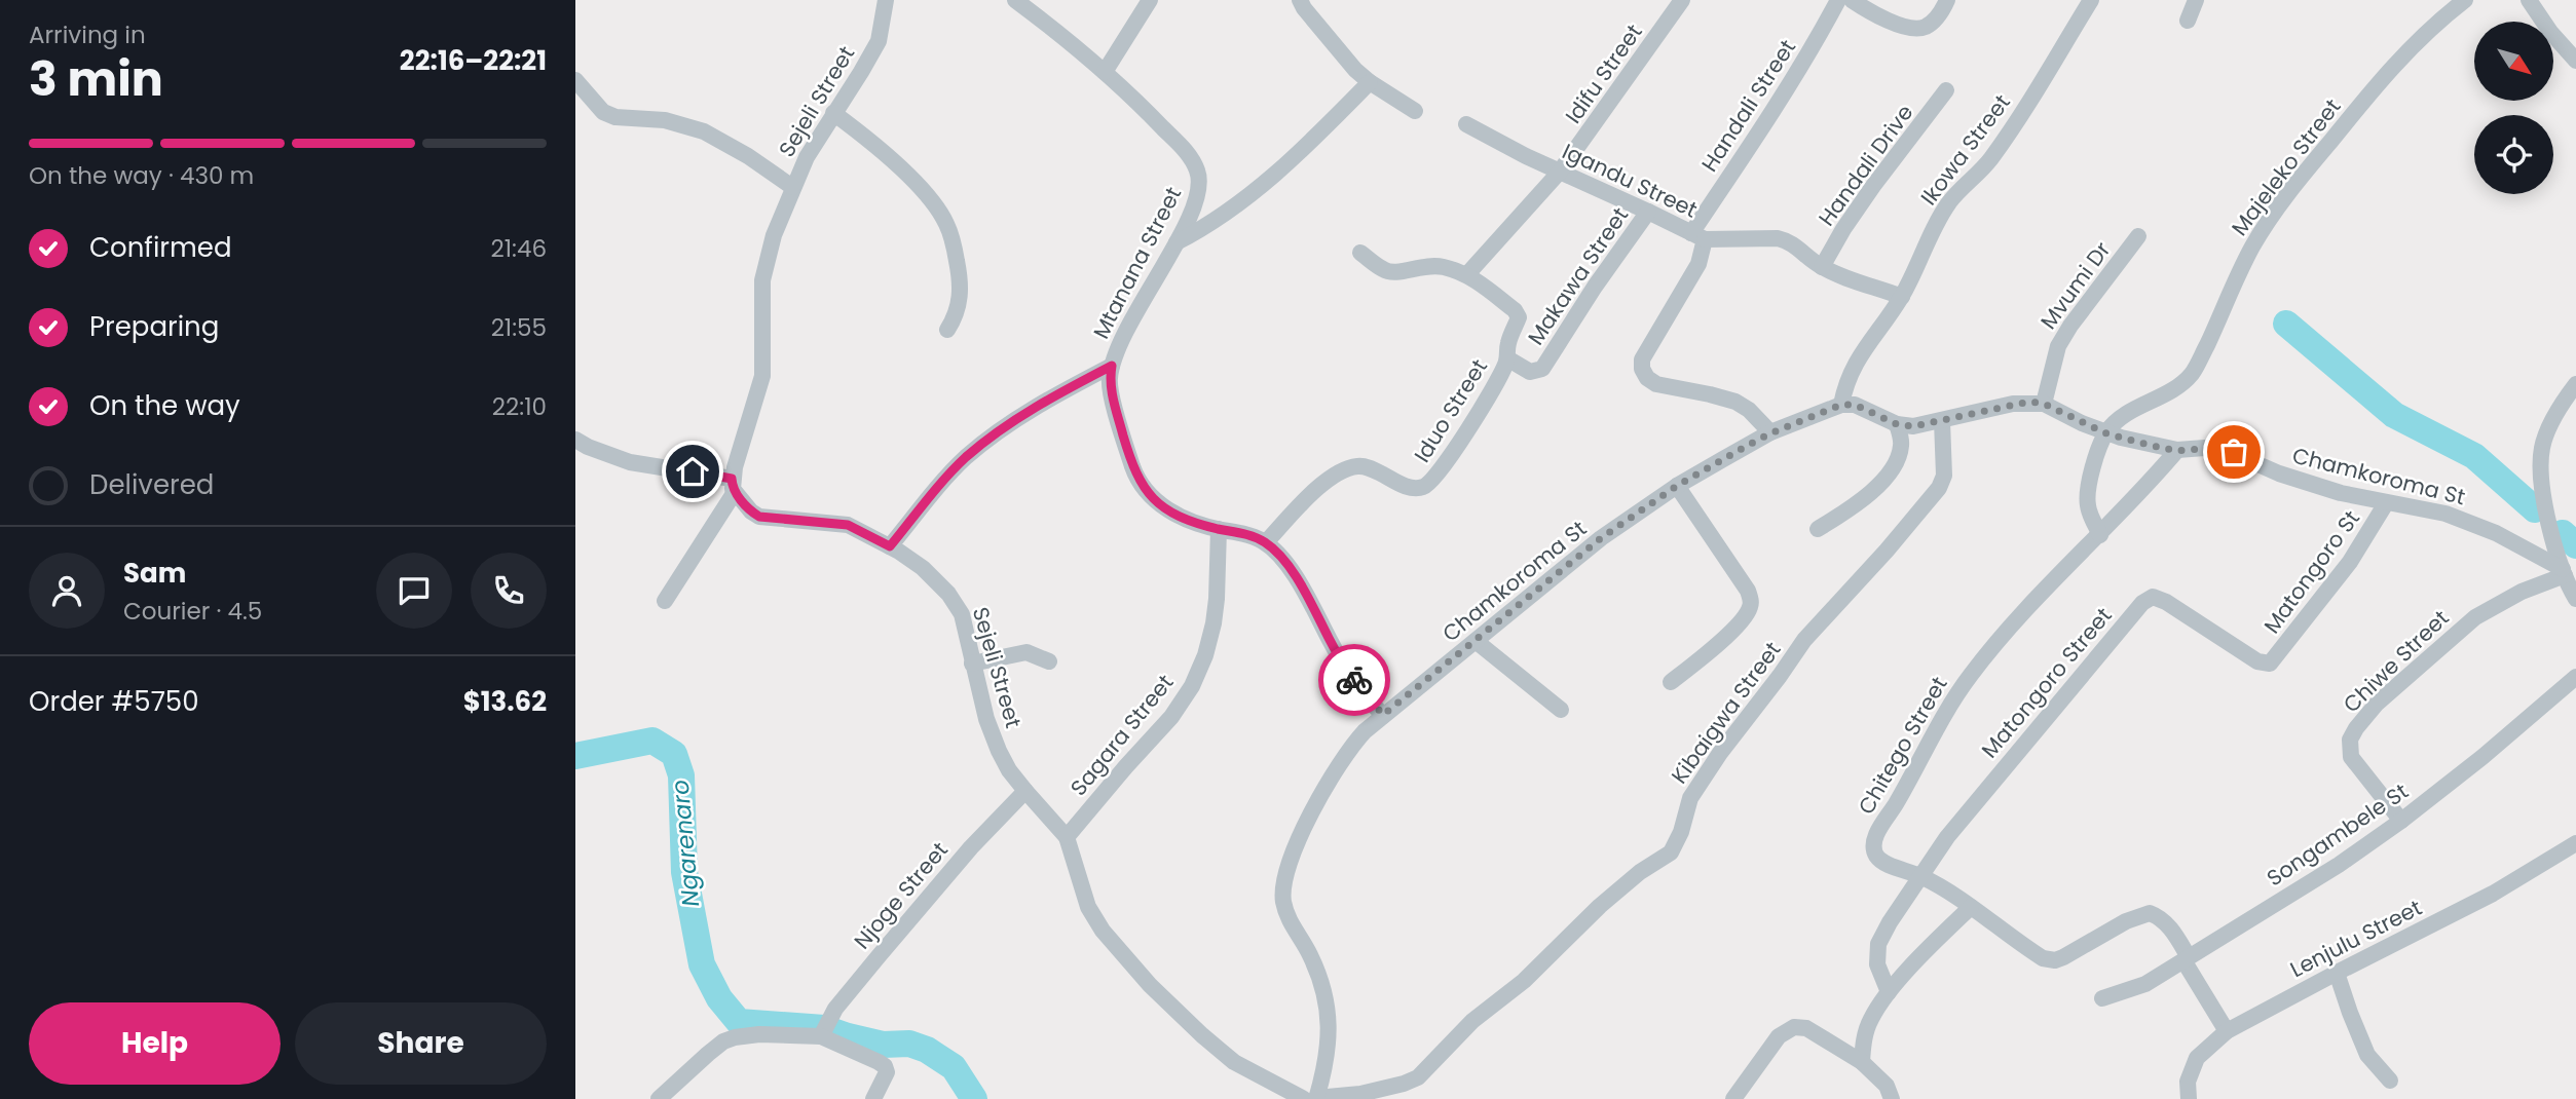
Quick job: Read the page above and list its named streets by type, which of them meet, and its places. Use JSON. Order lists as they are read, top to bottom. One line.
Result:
{"streets":{"street":["Idifu Street","Sejeli Street","Handali Street","Ikowa Street","Handali Drive","Majeleko Street","Igandu Street","Mtanana Street","Makawa Street","Mvumi Dr","Iduo Street","Chamkoroma St","Matongoro St","Chiwe Street","Matongoro Street","Kibaigwa Street","Sagara Street","Chitego Street","Songambele St","Njoge Street","Lenjulu Street"]},"crossings":[["Idifu Street","Igandu Street"],["Sejeli Street","Chamkoroma St"],["Sejeli Street","Kibaigwa Street"],["Sejeli Street","Sagara Street"],["Sejeli Street","Njoge Street"],["Handali Street","Igandu Street"],["Ikowa Street","Chamkoroma St"],["Majeleko Street","Chamkoroma St"],["Igandu Street","Makawa Street"],["Igandu Street","Chamkoroma St"],["Mtanana Street","Iduo Street"],["Mtanana Street","Sagara Street"],["Makawa Street","Iduo Street"],["Mvumi Dr","Chamkoroma St"],["Chamkoroma St","Matongoro St"],["Chamkoroma St","Chiwe Street"],["Chamkoroma St","Kibaigwa Street"],["Chamkoroma St","Chitego Street"],["Matongoro St","Matongoro Street"],["Chiwe Street","Songambele St"],["Matongoro Street","Chitego Street"],["Chitego Street","Songambele St"]],"water":["Ngarenaro"],"north":"bottom right","page":{"heading":["3 min","Arriving in","22:16–22:21"],"panel":["Sam","Courier · 4.5","Order #5750","$13.62"],"bar":"On the way · 430 m","list":[["Confirmed","21:46"],["Preparing","21:55"],["On the way","22:10"],"Delivered"],"buttons":["Help","Share"]}}
